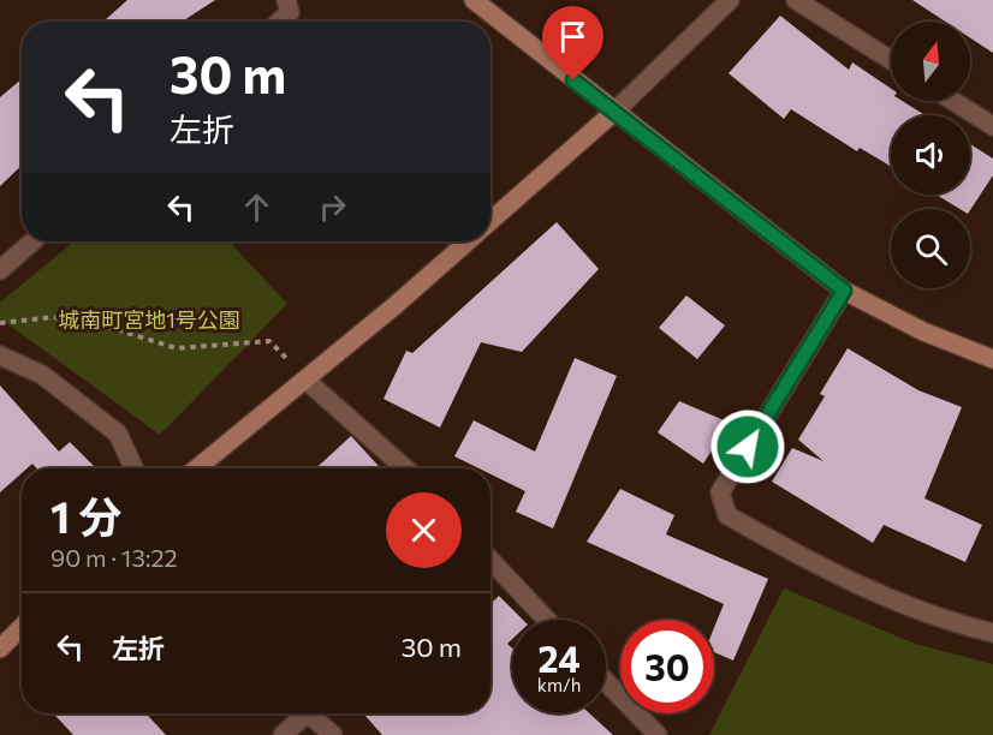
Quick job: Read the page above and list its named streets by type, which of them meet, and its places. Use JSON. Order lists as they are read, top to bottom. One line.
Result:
{"parks":["城南町宮地1号公園"],"north":"top","page":{"turn":["30 m","左折"],"heading":["1 分","90 m · 13:22"],"list":[{"name":"左折","value":"30 m"}],"speed":"24 km/h","limit":"30"}}
